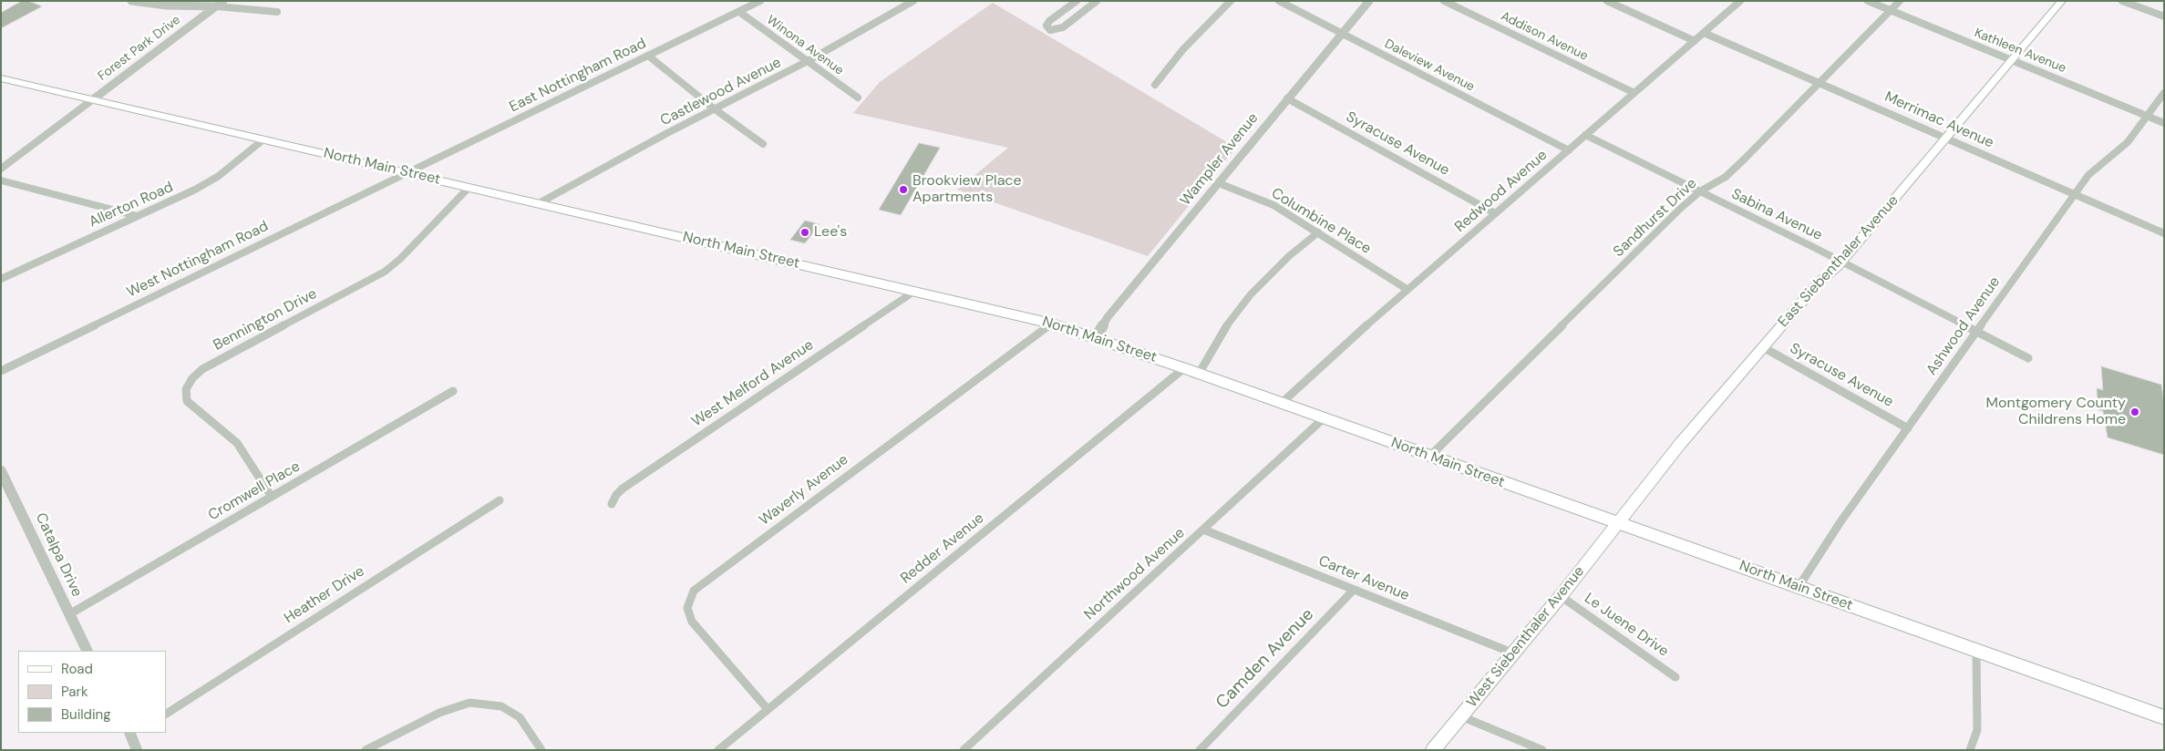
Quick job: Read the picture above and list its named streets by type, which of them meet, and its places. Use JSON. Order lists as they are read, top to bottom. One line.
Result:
{"streets":{"main road":["North Main Street","East Siebenthaler Avenue","West Siebenthaler Avenue"],"street":["Addison Avenue","Winona Avenue","Forest Park Drive","Kathleen Avenue","Daleview Avenue","East Nottingham Road","Castlewood Avenue","Merrimac Avenue","Syracuse Avenue","Wampler Avenue","Redwood Avenue","Allerton Road","Sabina Avenue","Sandhurst Drive","Columbine Place","West Nottingham Road","Bennington Drive","Ashwood Avenue","West Melford Avenue","Waverly Avenue","Cromwell Place","Redder Avenue","Catalpa Drive","Northwood Avenue","Carter Avenue","Heather Drive","Le Juene Drive","Camden Avenue"]},"crossings":[["Addison Avenue","Redwood Avenue"],["Winona Avenue","East Nottingham Road"],["Winona Avenue","Castlewood Avenue"],["Forest Park Drive","North Main Street"],["Kathleen Avenue","Sandhurst Drive"],["Kathleen Avenue","East Siebenthaler Avenue"],["Kathleen Avenue","Ashwood Avenue"],["Daleview Avenue","Wampler Avenue"],["Daleview Avenue","Redwood Avenue"],["East Nottingham Road","North Main Street"],["East Nottingham Road","West Nottingham Road"],["Castlewood Avenue","North Main Street"],["Merrimac Avenue","Redwood Avenue"],["Merrimac Avenue","Sandhurst Drive"],["Merrimac Avenue","East Siebenthaler Avenue"],["Merrimac Avenue","Ashwood Avenue"],["Syracuse Avenue","Wampler Avenue"],["Syracuse Avenue","Redwood Avenue"],["Syracuse Avenue","East Siebenthaler Avenue"],["Syracuse Avenue","Ashwood Avenue"],["Wampler Avenue","North Main Street"],["Wampler Avenue","Columbine Place"],["North Main Street","Redwood Avenue"],["North Main Street","Allerton Road"],["North Main Street","Sandhurst Drive"],["North Main Street","West Nottingham Road"],["North Main Street","East Siebenthaler Avenue"],["North Main Street","Bennington Drive"],["North Main Street","Ashwood Avenue"],["North Main Street","West Melford Avenue"],["North Main Street","Waverly Avenue"],["North Main Street","Redder Avenue"],["North Main Street","Northwood Avenue"],["North Main Street","West Siebenthaler Avenue"],["Redwood Avenue","Sabina Avenue"],["Redwood Avenue","Columbine Place"],["Sabina Avenue","Sandhurst Drive"],["Sabina Avenue","East Siebenthaler Avenue"],["Sabina Avenue","Ashwood Avenue"],["East Siebenthaler Avenue","West Siebenthaler Avenue"],["Bennington Drive","Cromwell Place"],["Waverly Avenue","Redder Avenue"],["Cromwell Place","Catalpa Drive"],["Northwood Avenue","Carter Avenue"],["Carter Avenue","West Siebenthaler Avenue"],["Carter Avenue","Camden Avenue"],["Le Juene Drive","West Siebenthaler Avenue"]],"places":["Brookview Place Apartments","Lee's","Montgomery County Childrens Home"],"legend":["Road","Park","Building"]}
